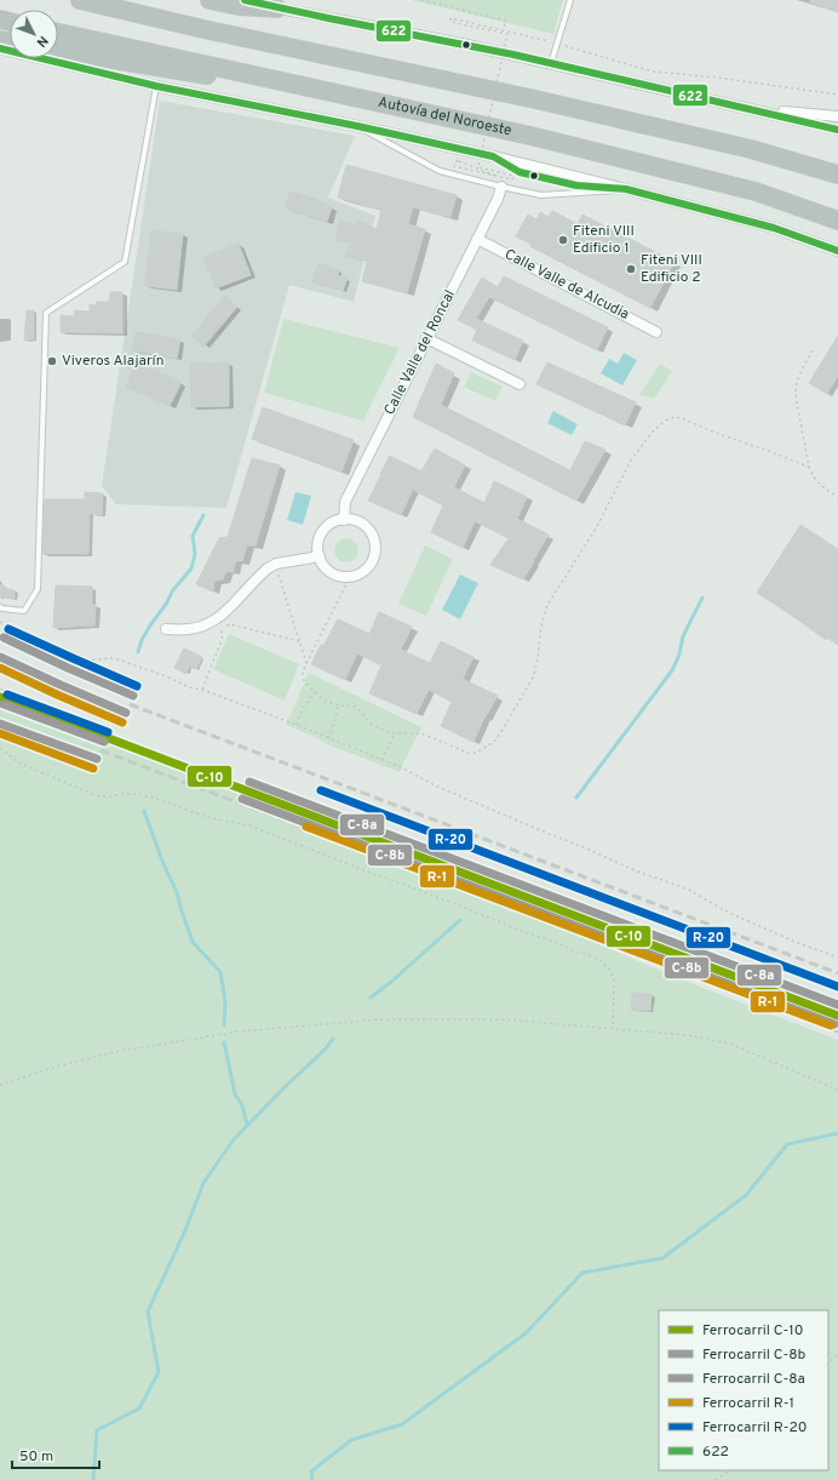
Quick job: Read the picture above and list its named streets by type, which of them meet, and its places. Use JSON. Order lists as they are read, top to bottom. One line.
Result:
{"streets":{"highway":["Autovía del Noroeste"],"street":["Calle Valle de Alcudia","Calle Valle del Roncal"]},"crossings":[["Calle Valle de Alcudia","Calle Valle del Roncal"]],"places":["Fiteni VIII Edificio 1","Fiteni VIII Edificio 2","Viveros Alajarín"],"lines":["transit line 622","rail line R-20","rail line C-8a","rail line C-8b","rail line R-1","rail line C-10"],"legend":["Ferrocarril C-10","Ferrocarril C-8b","Ferrocarril C-8a","Ferrocarril R-1","Ferrocarril R-20","622"],"scale_bar":"50 m","north":"bottom right"}
